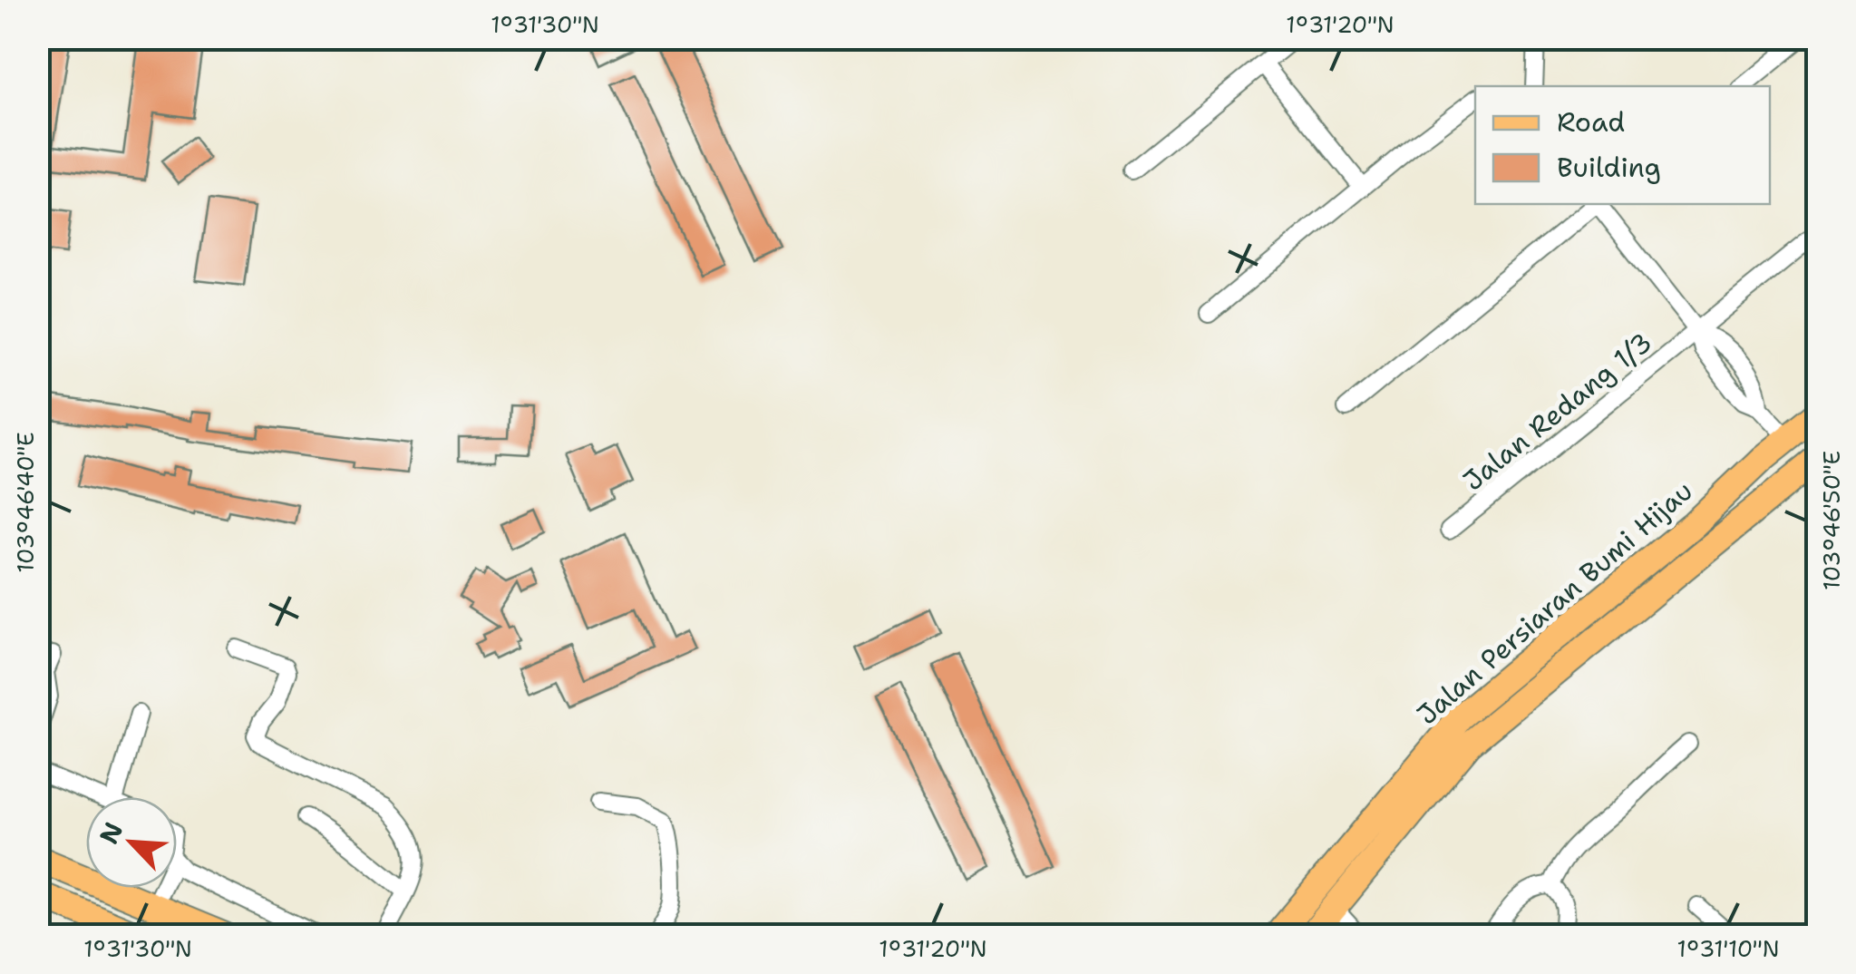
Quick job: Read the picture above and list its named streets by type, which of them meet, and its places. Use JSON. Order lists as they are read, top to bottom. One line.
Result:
{"streets":{"main road":["Jalan Persiaran Bumi Hijau"],"street":["Jalan Redang 1/3"]},"legend":["Road","Building"],"north":"top left","coordinates":["1°31'30\"N","1°31'20\"N","103°46'40\"E","103°46'50\"E","1°31'10\"N"]}
